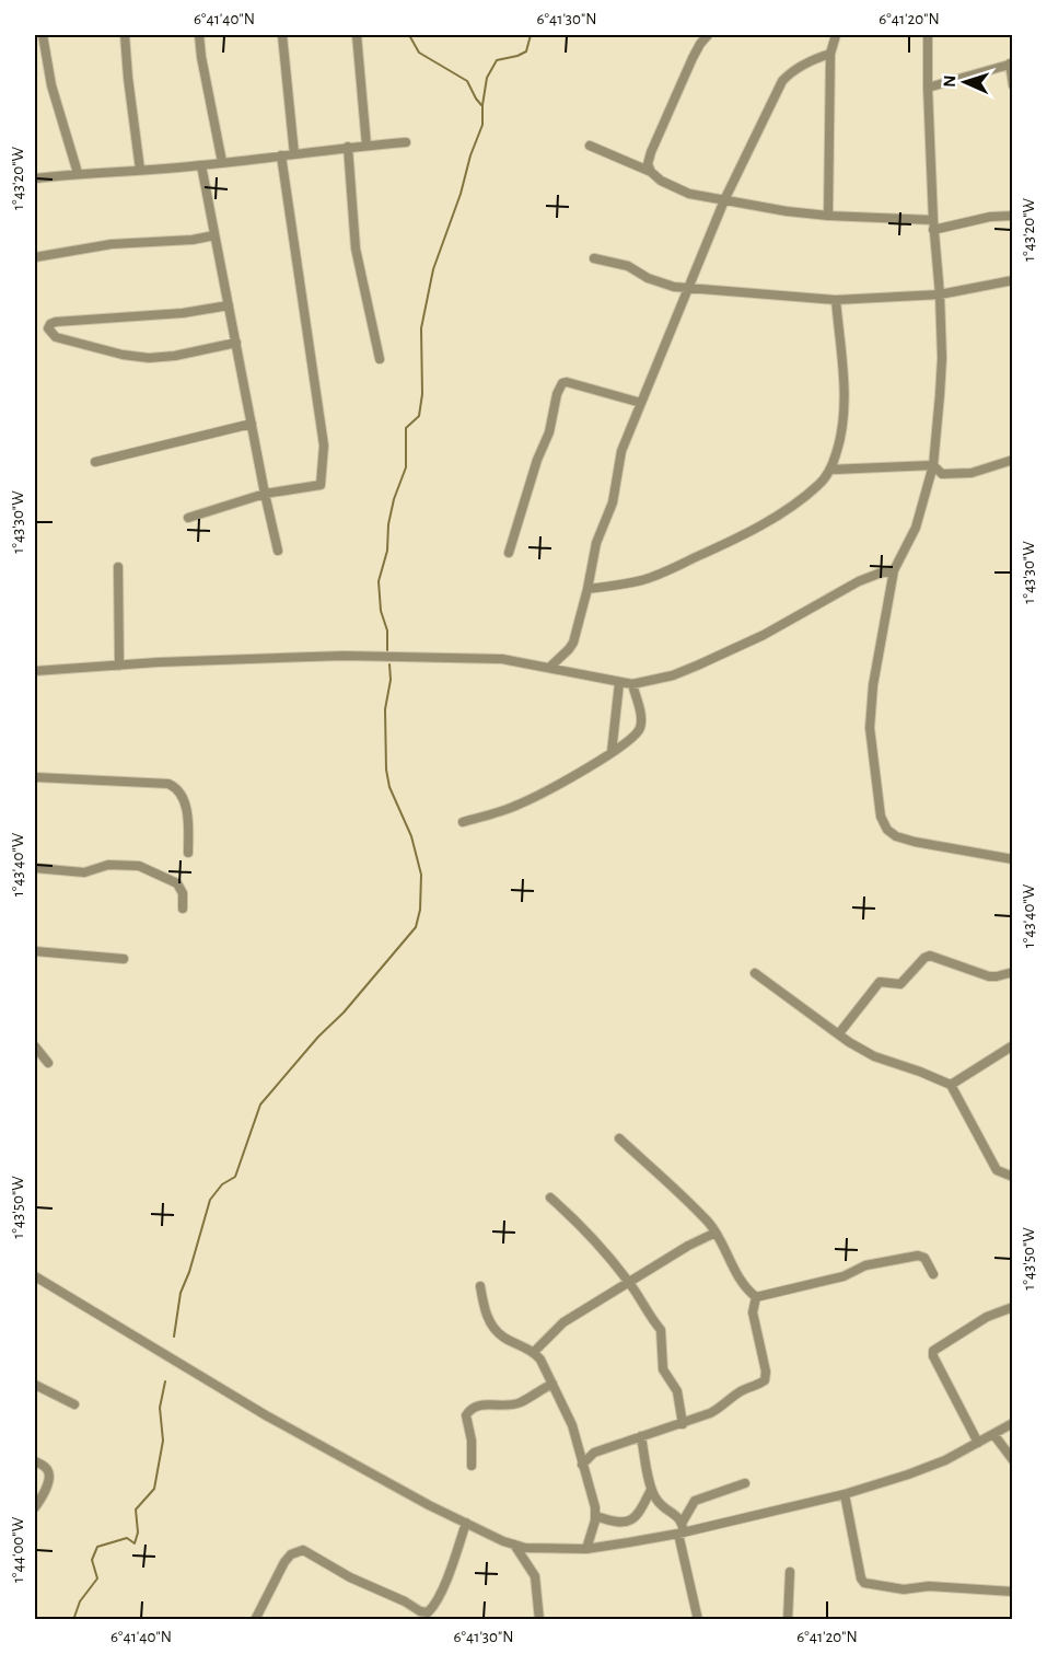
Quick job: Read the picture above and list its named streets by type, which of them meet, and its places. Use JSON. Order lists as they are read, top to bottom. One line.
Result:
{"north":"left","coordinates":["6°41'40\"N","6°41'30\"N","6°41'20\"N","1°43'20\"W","1°43'30\"W","1°43'40\"W","1°43'50\"W","1°44'00\"W"]}
